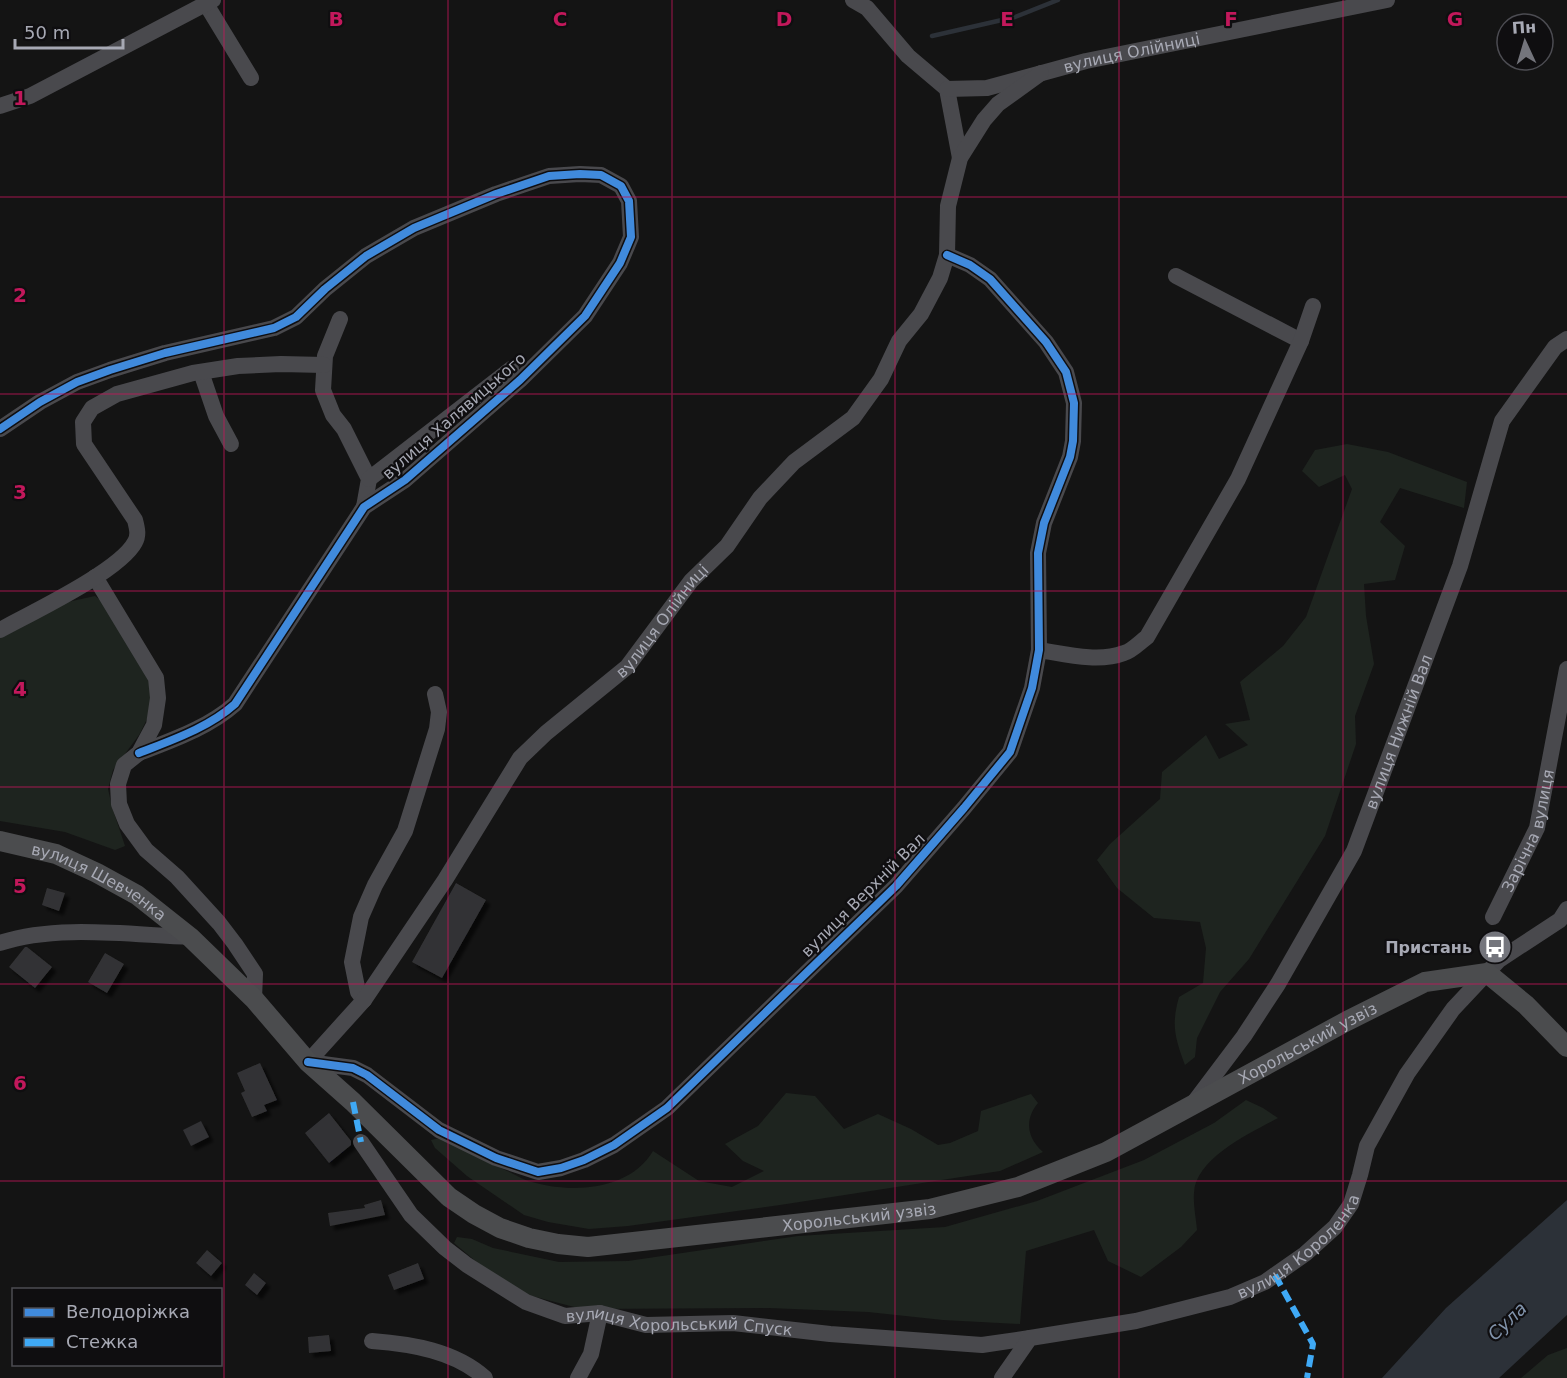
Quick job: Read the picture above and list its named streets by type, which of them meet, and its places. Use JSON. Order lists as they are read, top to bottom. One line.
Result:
{"streets":{"main road":["вулиця Шевченка","Хорольський узвіз"],"street":["вулиця Олійниці","вулиця Халявицького","вулиця Нижній Вал","Зарічна вулиця","вулиця Верхній Вал","вулиця Короленка","вулиця Хорольський Спуск"]},"crossings":[["вулиця Олійниці","вулиця Верхній Вал"],["вулиця Олійниці","Хорольський узвіз"],["вулиця Нижній Вал","Хорольський узвіз"],["вулиця Шевченка","Хорольський узвіз"],["вулиця Верхній Вал","Хорольський узвіз"],["Хорольський узвіз","вулиця Короленка"],["вулиця Короленка","вулиця Хорольський Спуск"]],"water":["Сула"],"places":{"bus stop":["Пристань"]},"legend":["Велодоріжка","Стежка"],"scale_bar":"50 m","north":"top","grid":{"columns":["B","C","D","E","F","G"],"rows":["1","2","3","4","5","6"]}}
